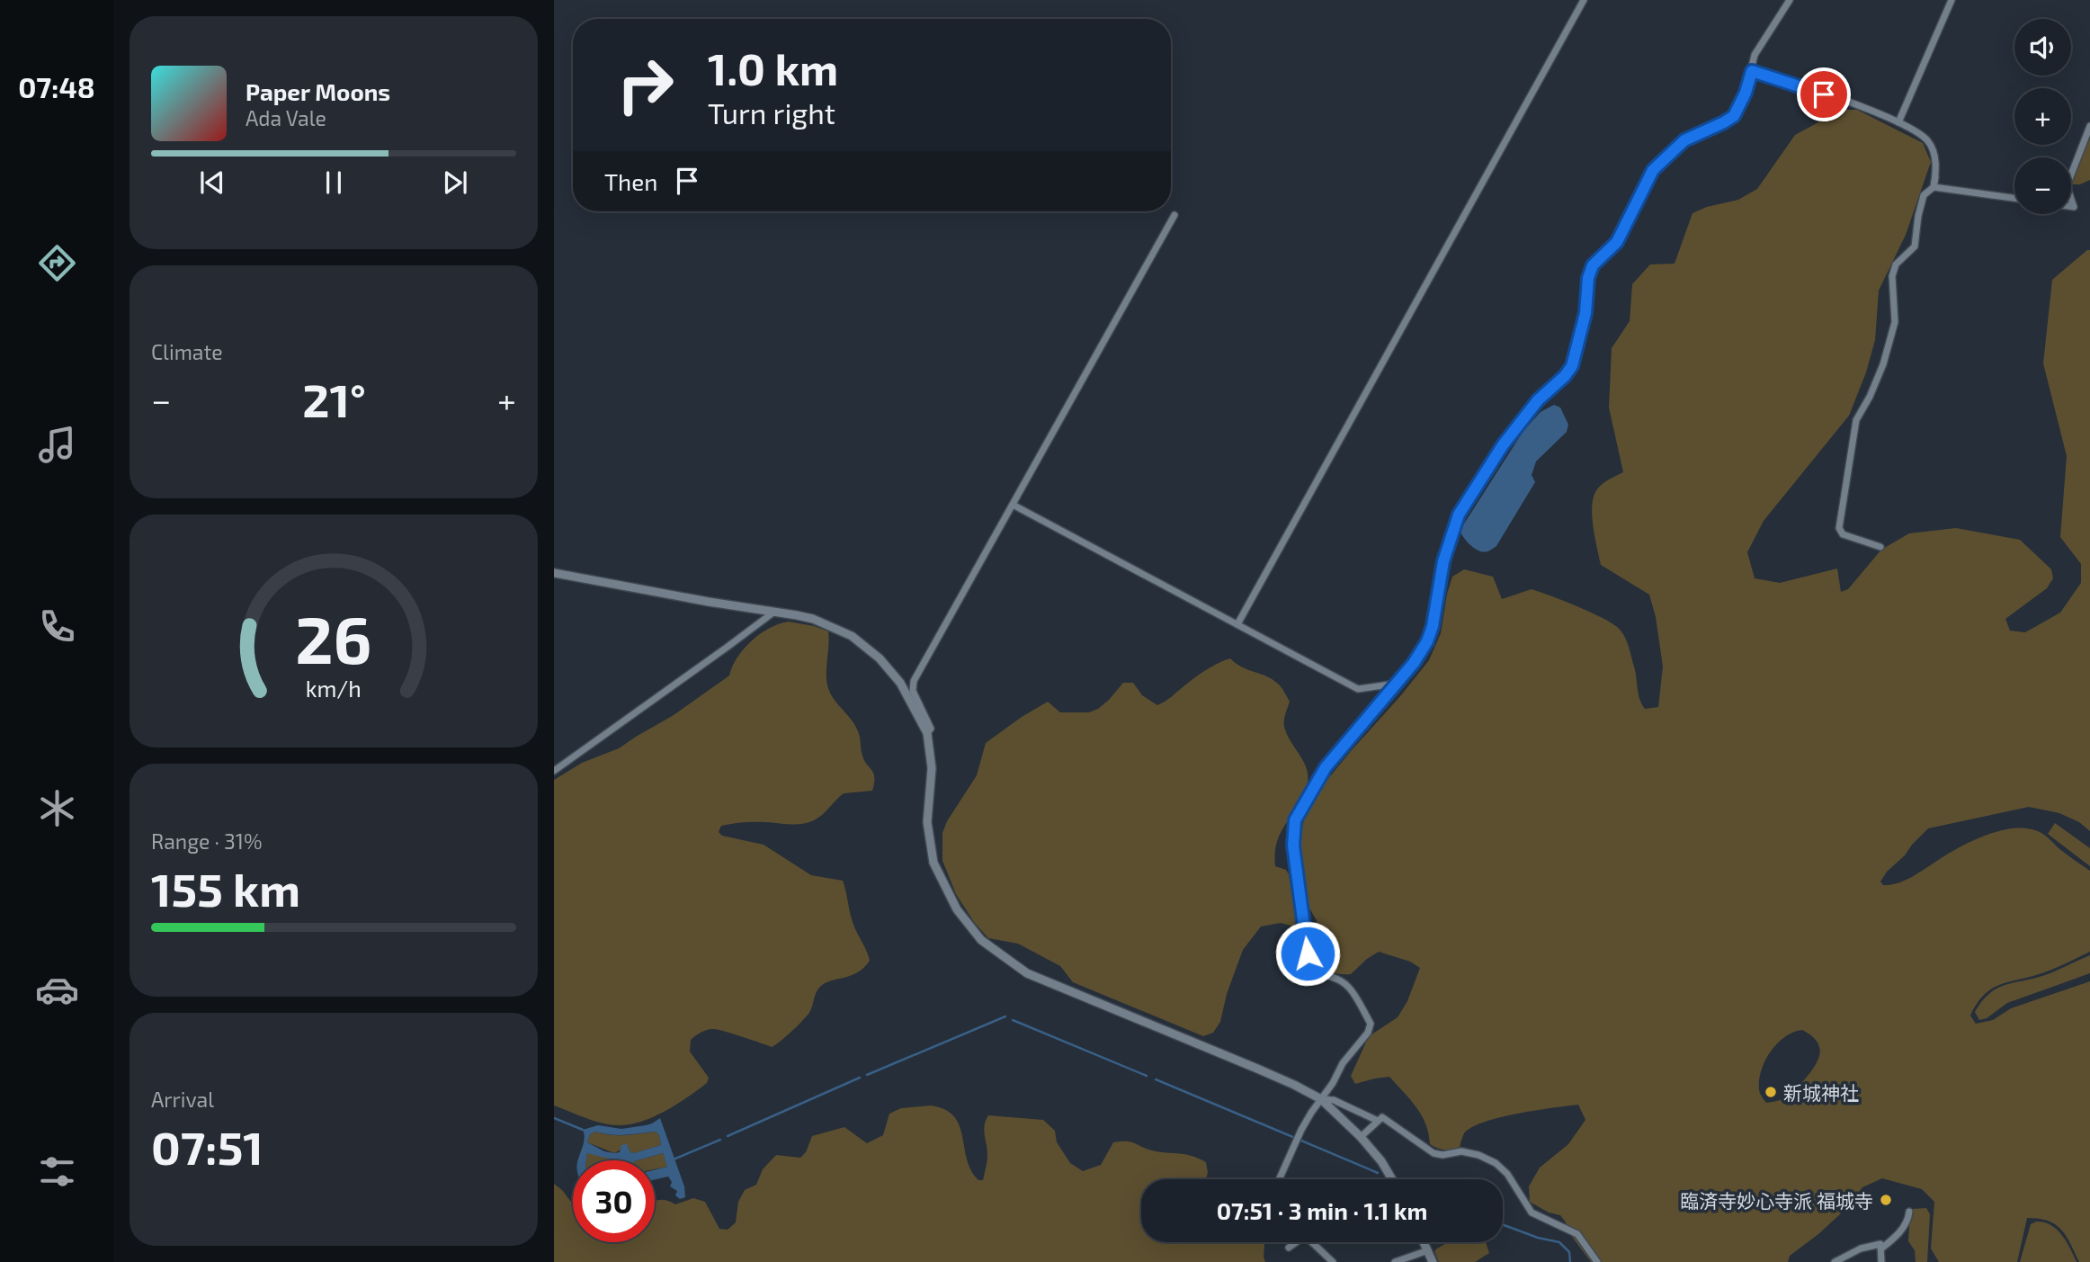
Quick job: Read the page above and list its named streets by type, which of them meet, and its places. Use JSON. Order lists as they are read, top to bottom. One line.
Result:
{"places":["新城神社","臨済寺妙心寺派 福城寺"],"page":{"tabs":"07:48","map_buttons":["+","−"],"turn":["1.0 km","Turn right"],"song":["Paper Moons","Ada Vale"],"then":"Then","tile":["Climate",["Range · 31%","155 km"],["Arrival","07:51"]],"heat":["−","21°","+"],"limit":"30","trip":"07:51 · 3 min · 1.1 km","gauge":["26","km/h"]}}
